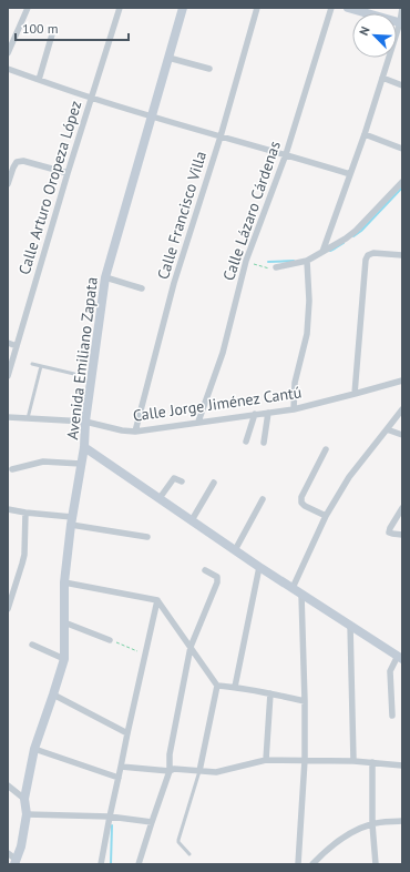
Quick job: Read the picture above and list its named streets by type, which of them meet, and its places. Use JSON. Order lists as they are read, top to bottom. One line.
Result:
{"streets":{"street":["Calle Arturo Oropeza López","Calle Lázaro Cárdenas","Calle Francisco Villa","Avenida Emiliano Zapata","Calle Jorge Jiménez Cantú"]},"crossings":[["Calle Lázaro Cárdenas","Calle Jorge Jiménez Cantú"],["Calle Francisco Villa","Calle Jorge Jiménez Cantú"],["Avenida Emiliano Zapata","Calle Jorge Jiménez Cantú"]],"scale_bar":"100 m","north":"top left"}
